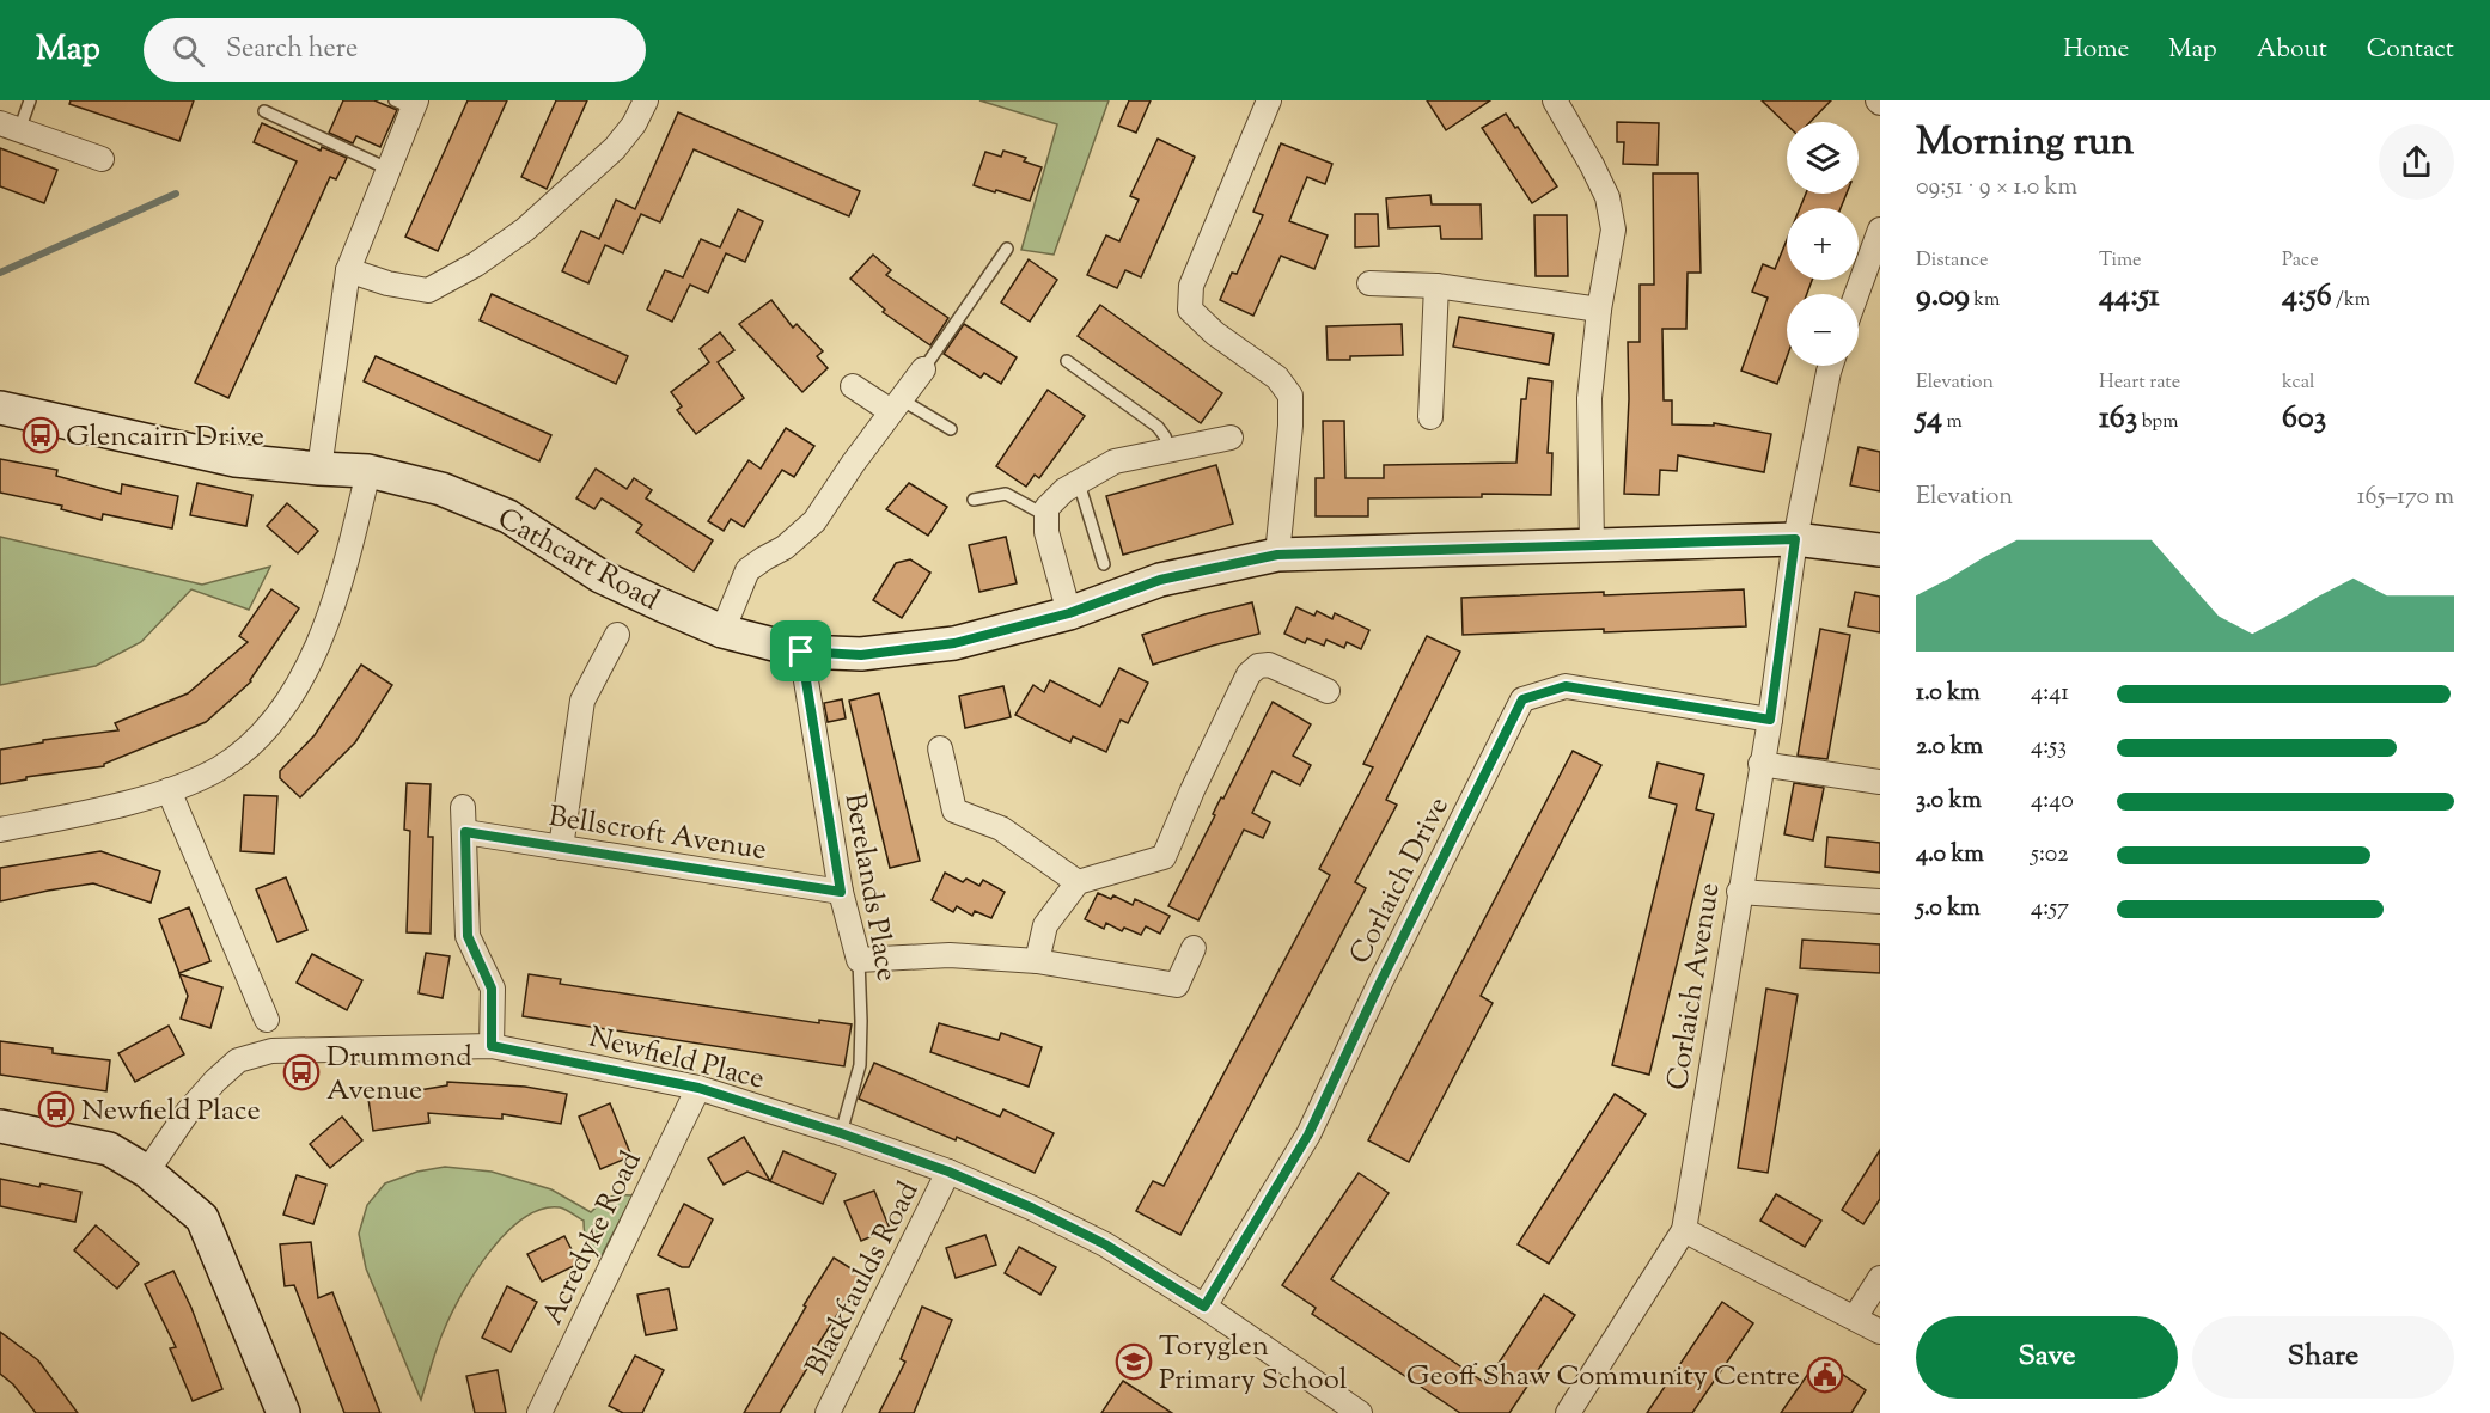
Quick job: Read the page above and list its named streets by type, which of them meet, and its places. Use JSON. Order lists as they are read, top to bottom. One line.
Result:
{"streets":{"street":["Cathcart Road","Bellscroft Avenue","Corlaich Drive","Berelands Place","Corlaich Avenue","Newfield Place","Acredyke Road","Blackfaulds Road"]},"crossings":[["Cathcart Road","Berelands Place"],["Cathcart Road","Corlaich Avenue"],["Bellscroft Avenue","Berelands Place"],["Corlaich Drive","Corlaich Avenue"],["Corlaich Drive","Newfield Place"],["Berelands Place","Newfield Place"],["Newfield Place","Acredyke Road"],["Newfield Place","Blackfaulds Road"]],"places":{"bus stop":["Glencairn Drive","Drummond Avenue","Newfield Place"],"school or university":["Toryglen Primary School"],"public building":["Geoff Shaw Community Centre"]},"page":{"header":"Map","search":"Search here","nav":["Home","Map","About","Contact"],"heading":["Morning run","09:51 · 9 × 1.0 km"],"map_buttons":["+","−"],"stats":[["Distance","9.09 km"],["Time","44:51"],["Pace","4:56 /km"],["Elevation","54 m"],["Heart rate","163 bpm"],["kcal","603"]],"chart":["Elevation","165–170 m"],"list":[{"name":"1.0 km","note":"4:41"},{"name":"2.0 km","note":"4:53"},{"name":"3.0 km","note":"4:40"},{"name":"4.0 km","note":"5:02"},{"name":"5.0 km","note":"4:57"}],"buttons":["Save","Share"]}}
